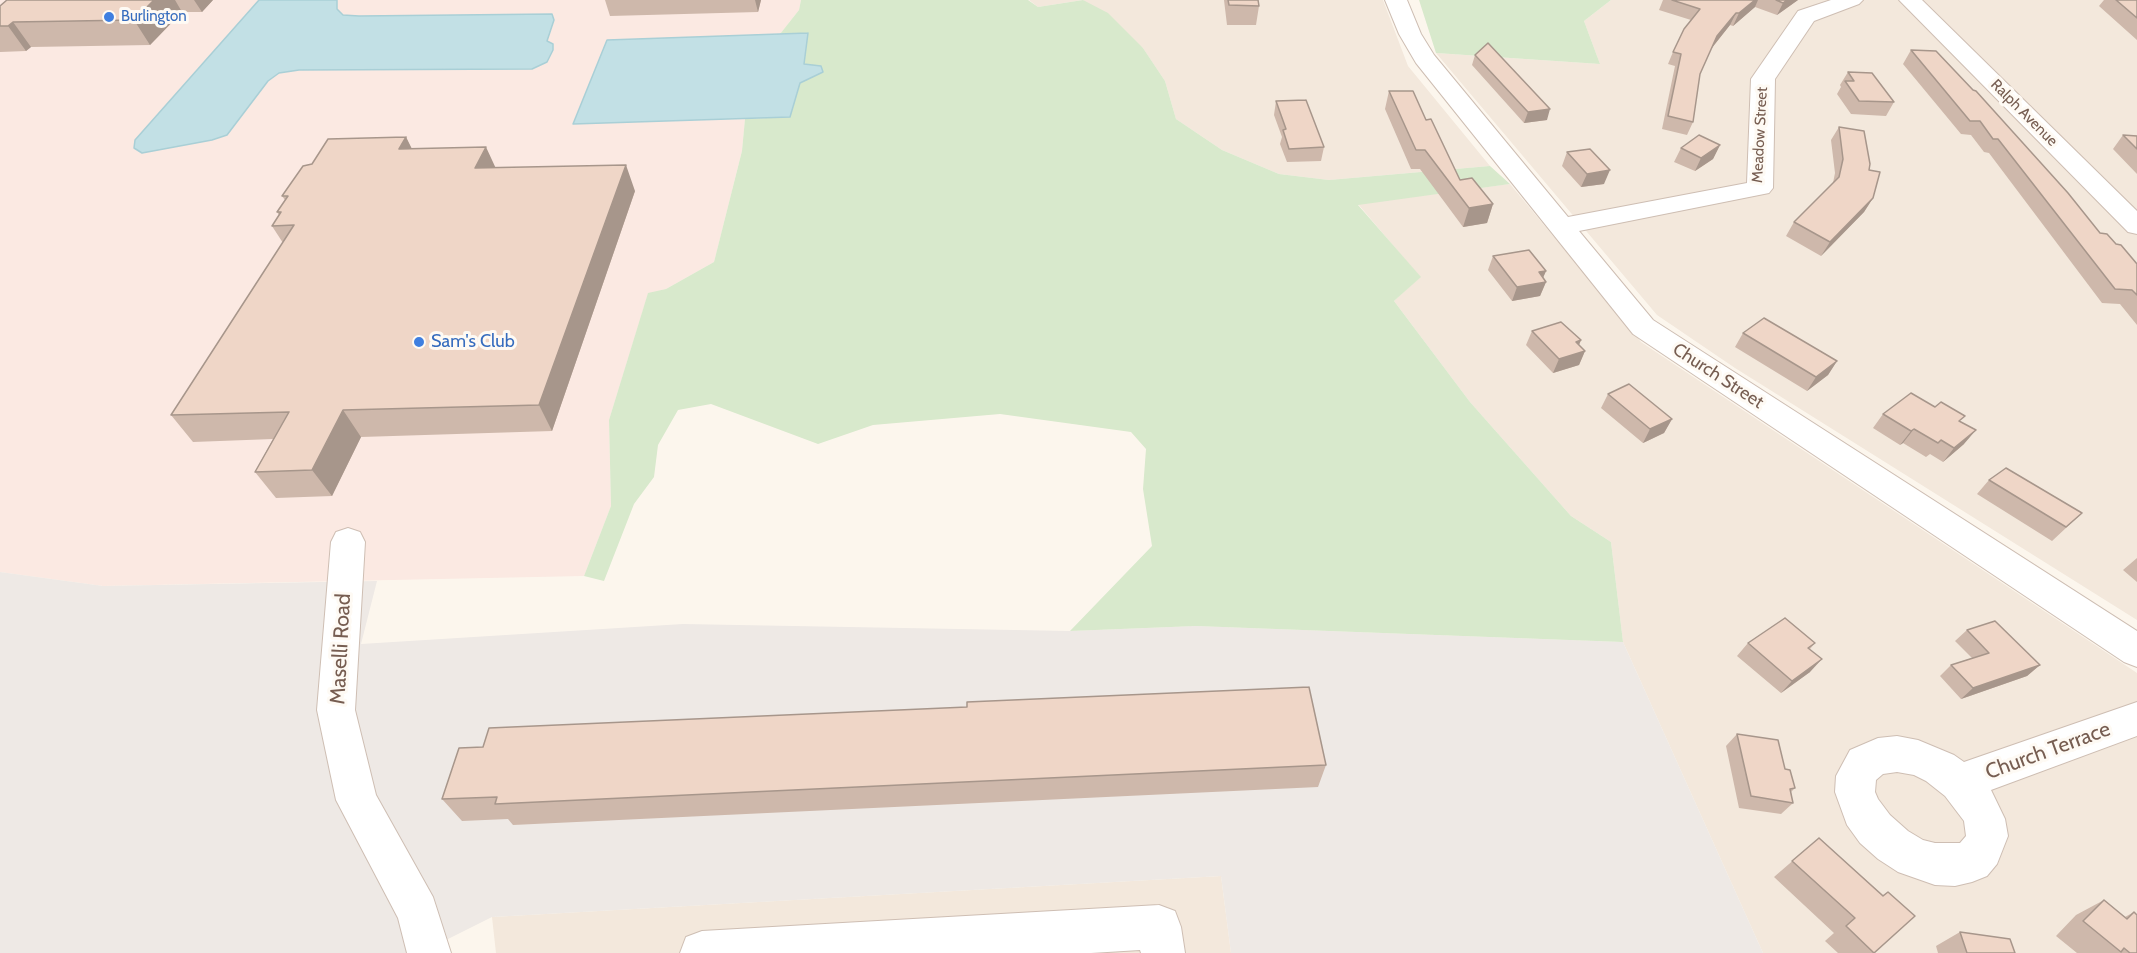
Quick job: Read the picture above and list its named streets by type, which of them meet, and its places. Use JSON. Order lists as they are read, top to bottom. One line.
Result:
{"streets":{"street":["Ralph Avenue","Meadow Street","Church Street","Maselli Road","Church Terrace"]},"crossings":[["Meadow Street","Church Street"]],"places":["Burlington","Sam's Club"]}
